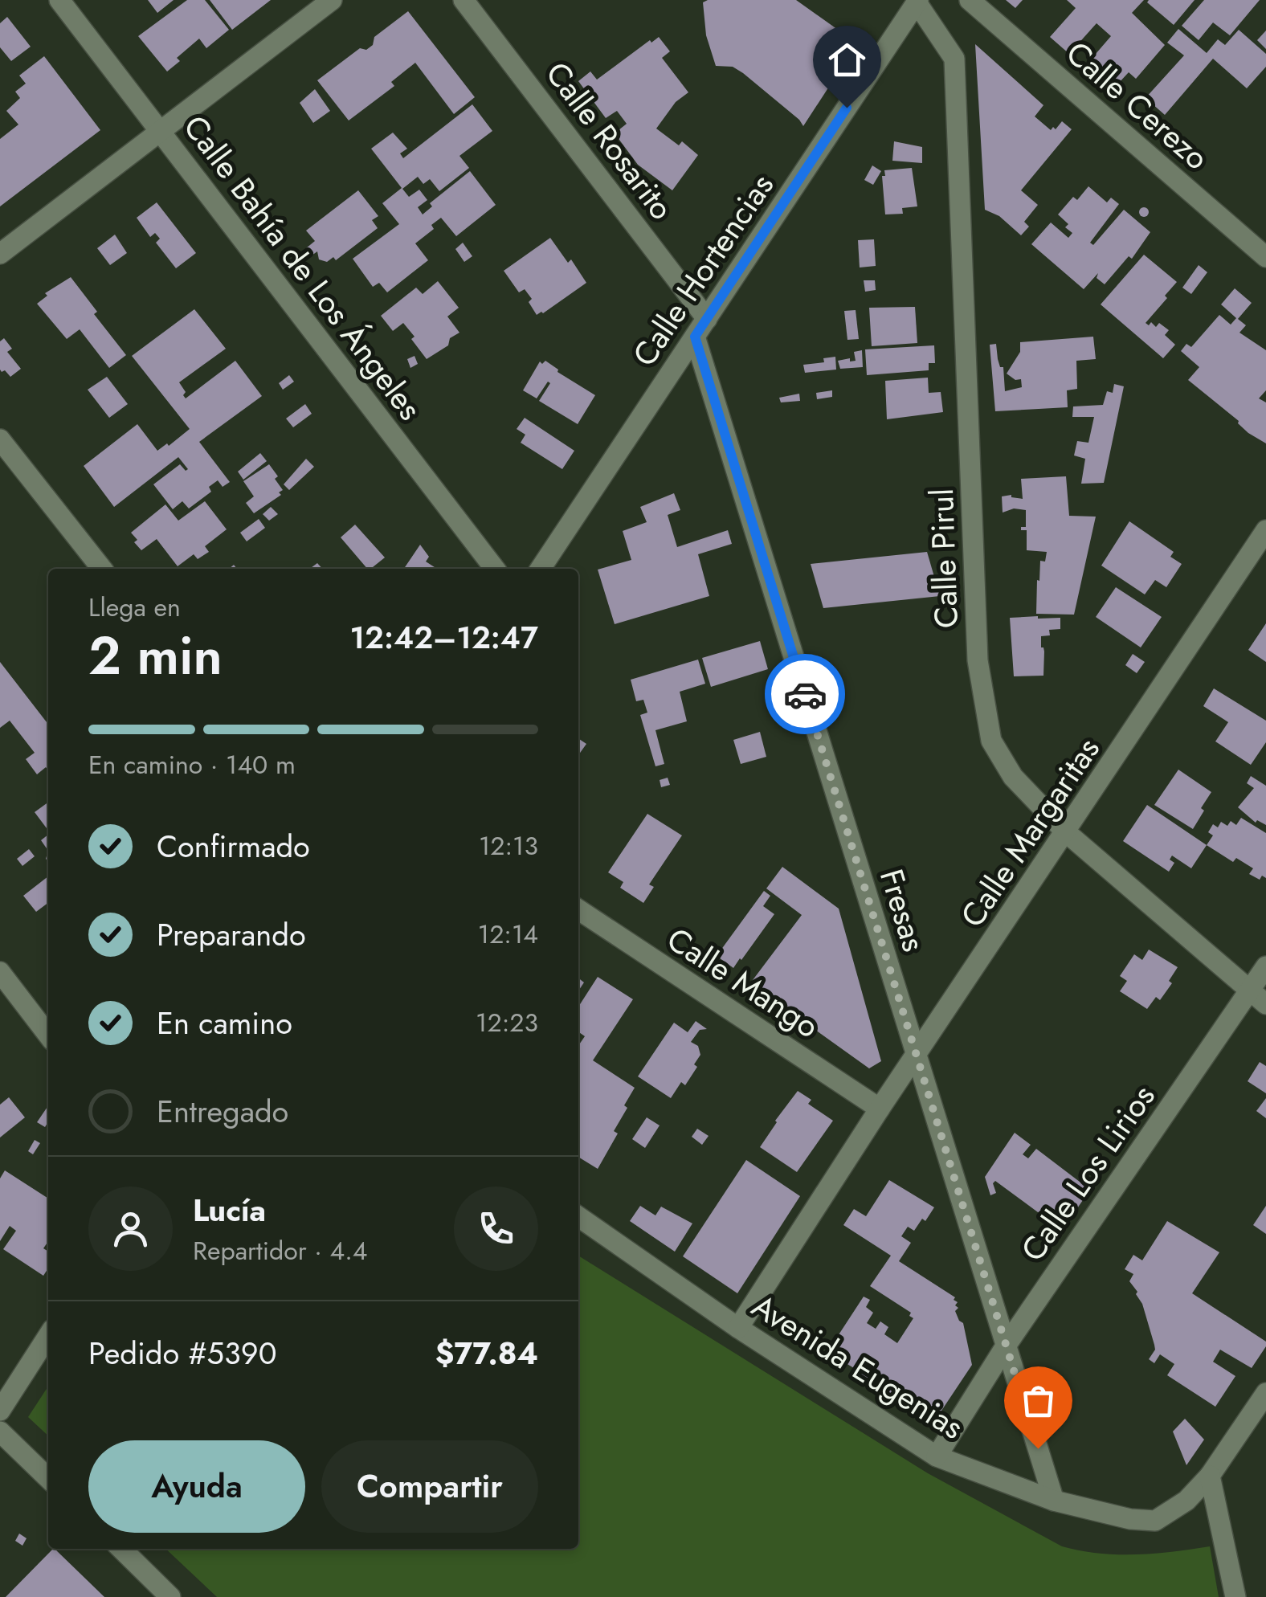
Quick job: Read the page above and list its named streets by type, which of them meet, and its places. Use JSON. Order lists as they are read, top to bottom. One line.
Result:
{"streets":{"street":["Calle Cerezo","Calle Rosarito","Calle Bahía de Los Ángeles","Calle Hortencias","Calle Pirul","Calle Margaritas","Fresas","Calle Mango","Calle Los Lirios","Avenida Eugenias"]},"crossings":[["Calle Rosarito","Calle Hortencias"],["Calle Hortencias","Calle Pirul"],["Calle Hortencias","Fresas"],["Calle Pirul","Calle Margaritas"],["Calle Pirul","Calle Los Lirios"],["Calle Margaritas","Fresas"],["Calle Margaritas","Calle Mango"],["Calle Margaritas","Avenida Eugenias"],["Fresas","Calle Los Lirios"],["Fresas","Avenida Eugenias"],["Calle Los Lirios","Avenida Eugenias"]],"page":{"heading":["2 min","Llega en","12:42–12:47"],"panel":["Lucía","Repartidor · 4.4","Pedido #5390","$77.84"],"bar":"En camino · 140 m","list":[["Confirmado","12:13"],["Preparando","12:14"],["En camino","12:23"],"Entregado"],"buttons":["Ayuda","Compartir"]}}
